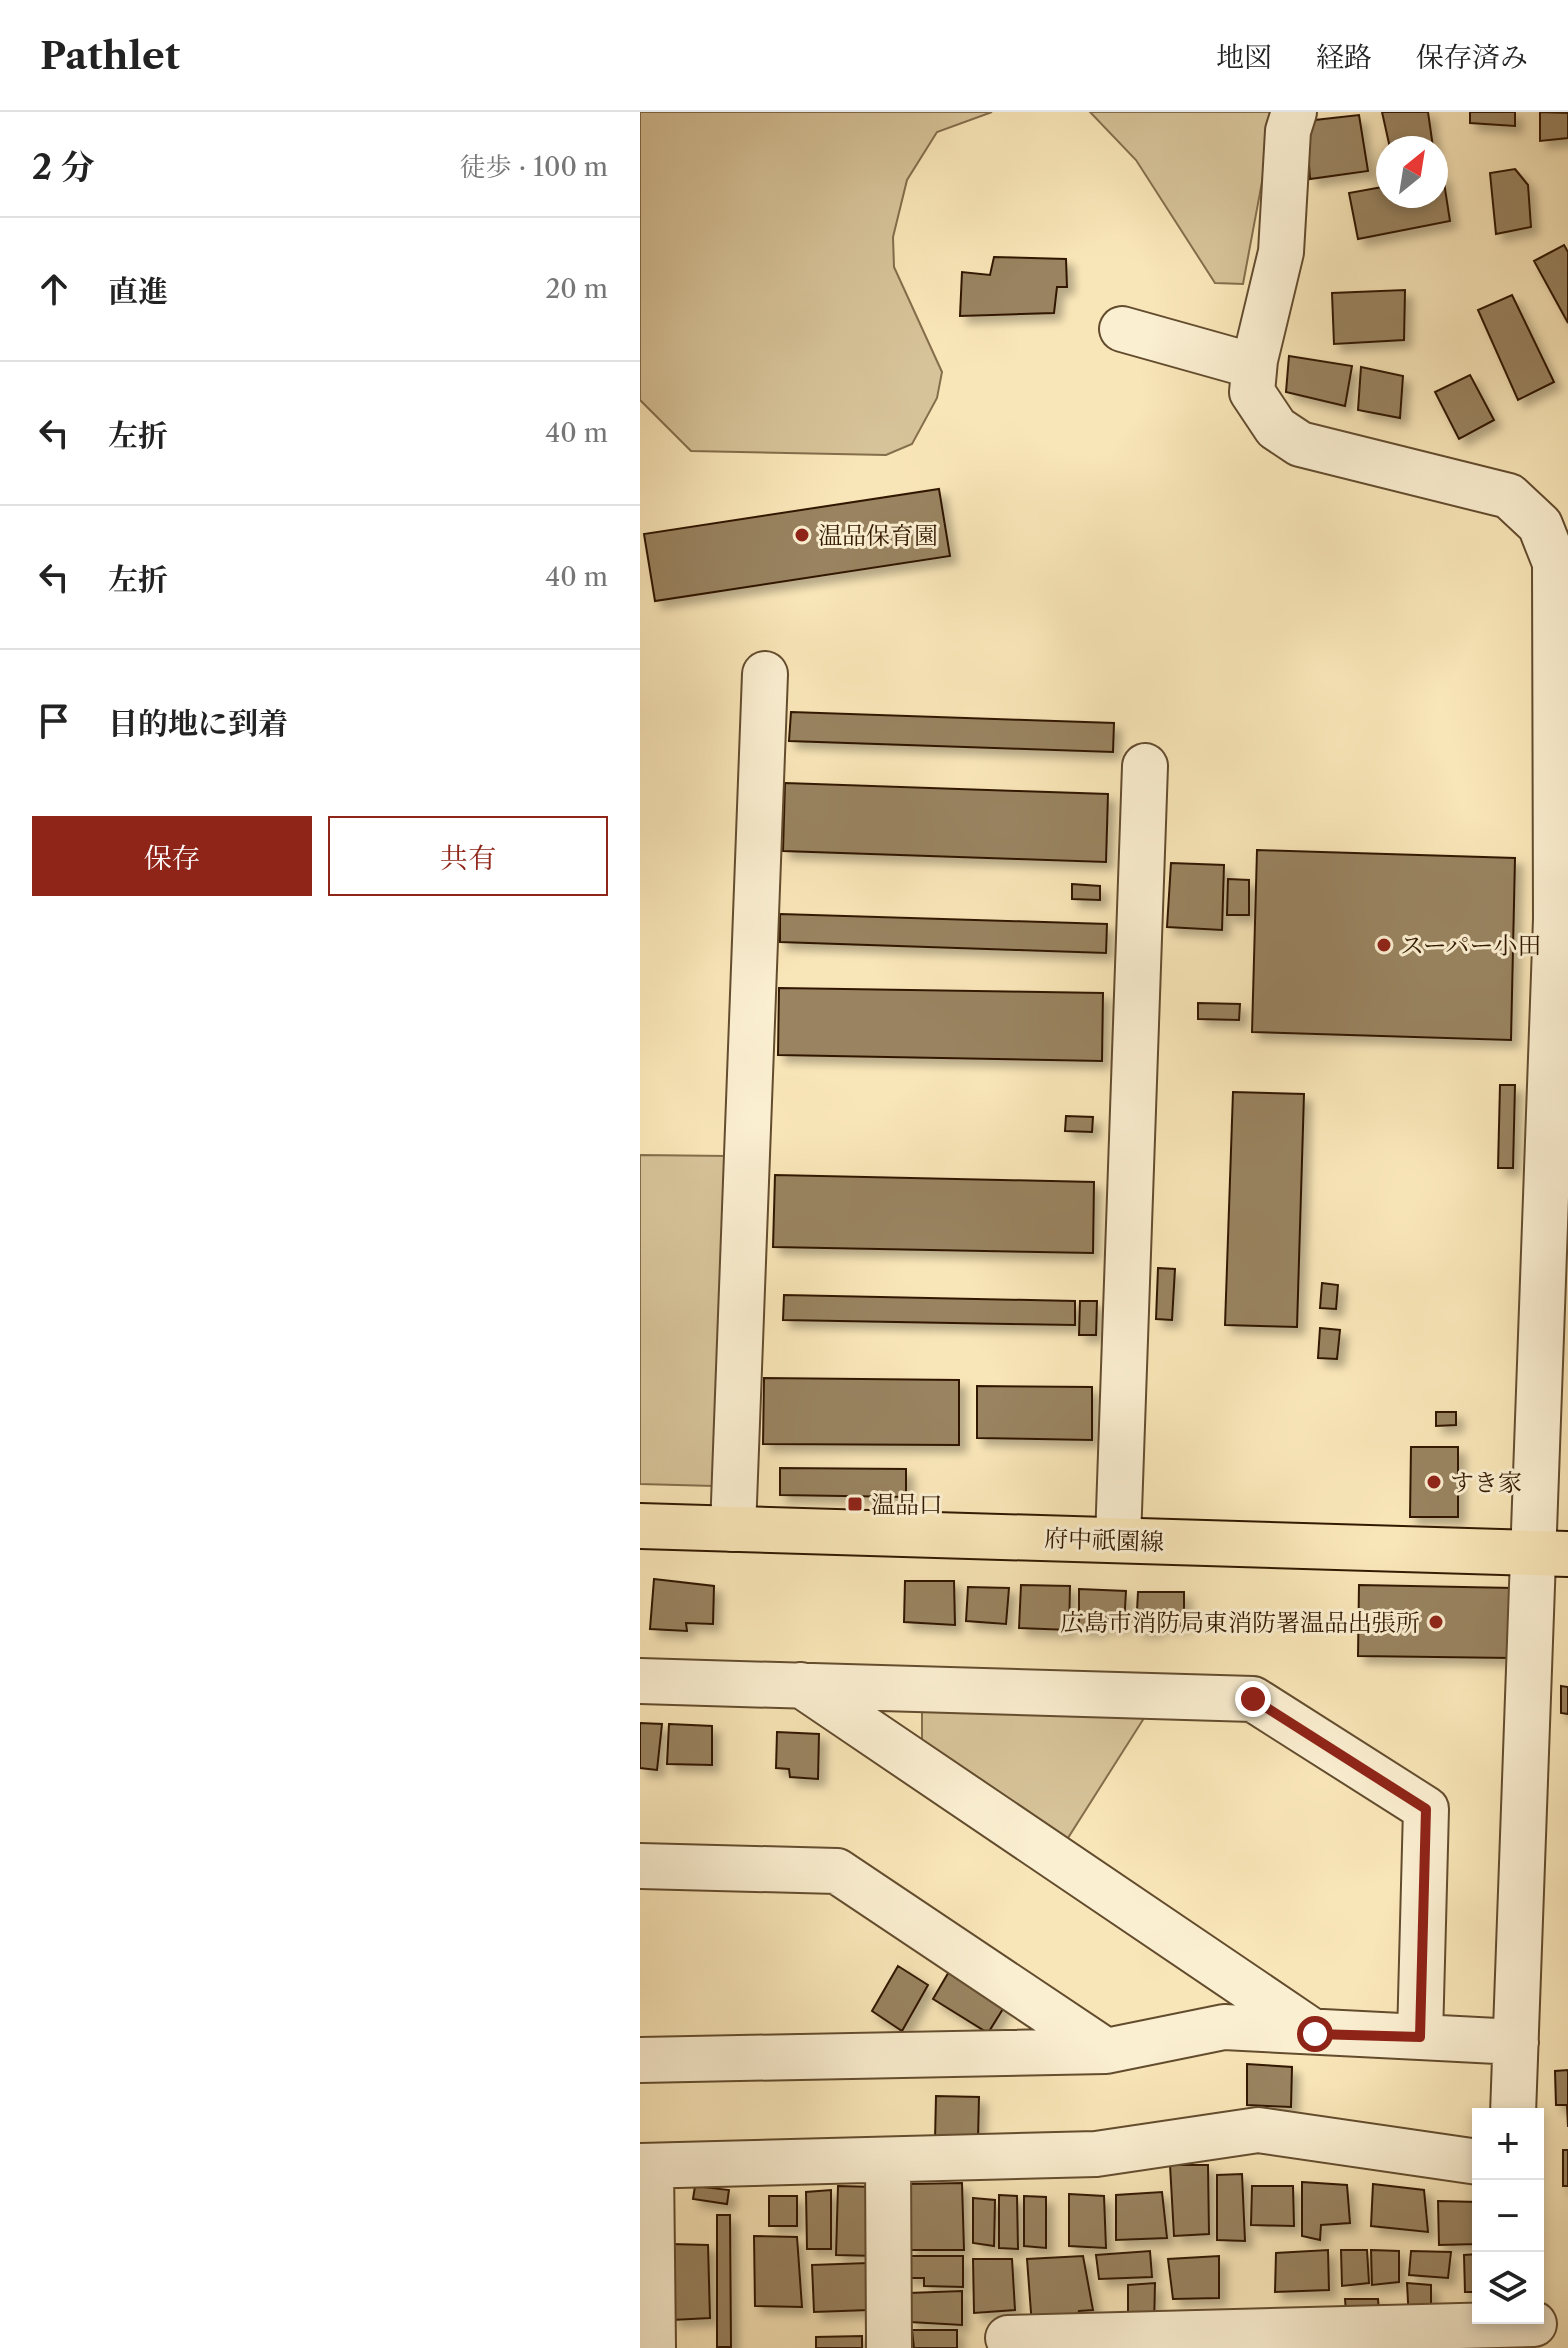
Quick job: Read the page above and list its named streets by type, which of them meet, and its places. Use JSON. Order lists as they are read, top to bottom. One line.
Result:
{"streets":{"main road":["府中祇園線"]},"places":{"other":["温品保育園","スーパー小田","すき家","広島市消防局東消防署温品出張所"],"transit":["温品口"]},"north":"top right","page":{"header":"Pathlet","nav":["地図","経路","保存済み"],"heading":["2 分","徒歩 · 100 m"],"list":[["直進","20 m"],["左折","40 m"],["左折","40 m"],"目的地に到着"],"buttons":["保存","共有"],"map_buttons":["+","−"]}}
